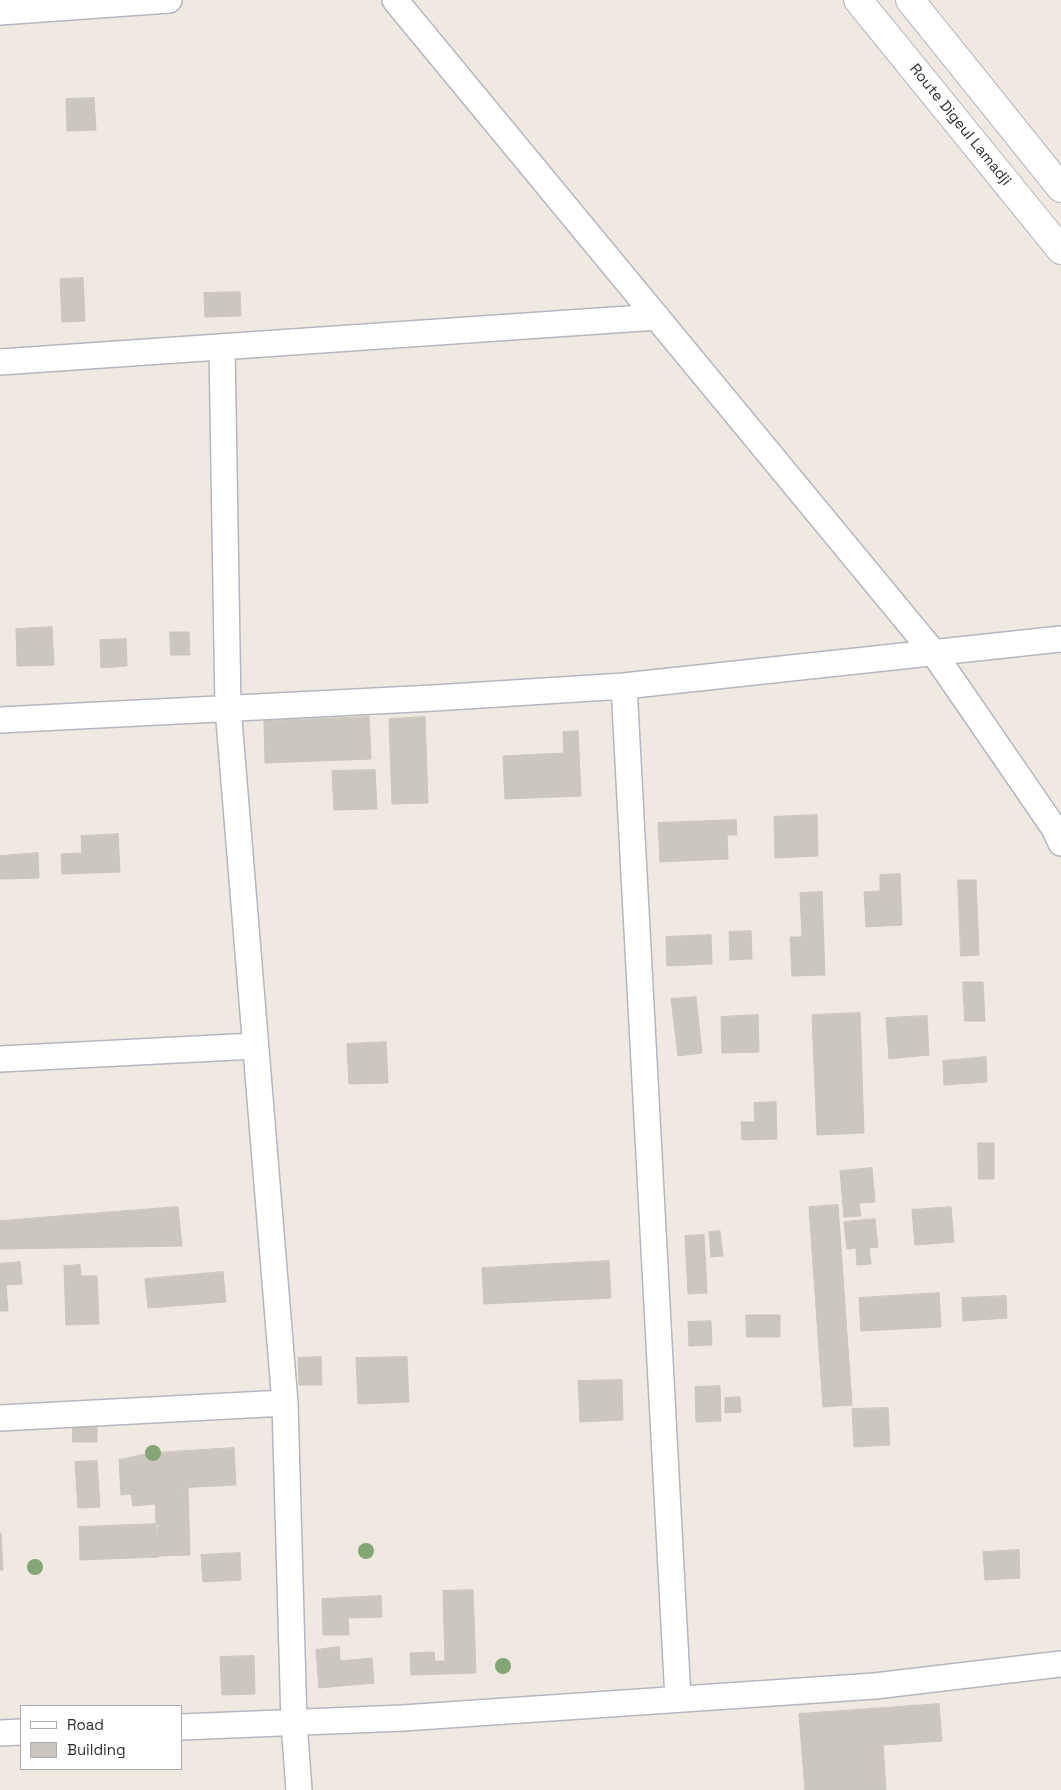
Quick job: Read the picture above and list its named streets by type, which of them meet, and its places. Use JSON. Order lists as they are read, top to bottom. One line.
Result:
{"streets":{"main road":["Route Digeul Lamadji"]},"legend":["Road","Building"]}
